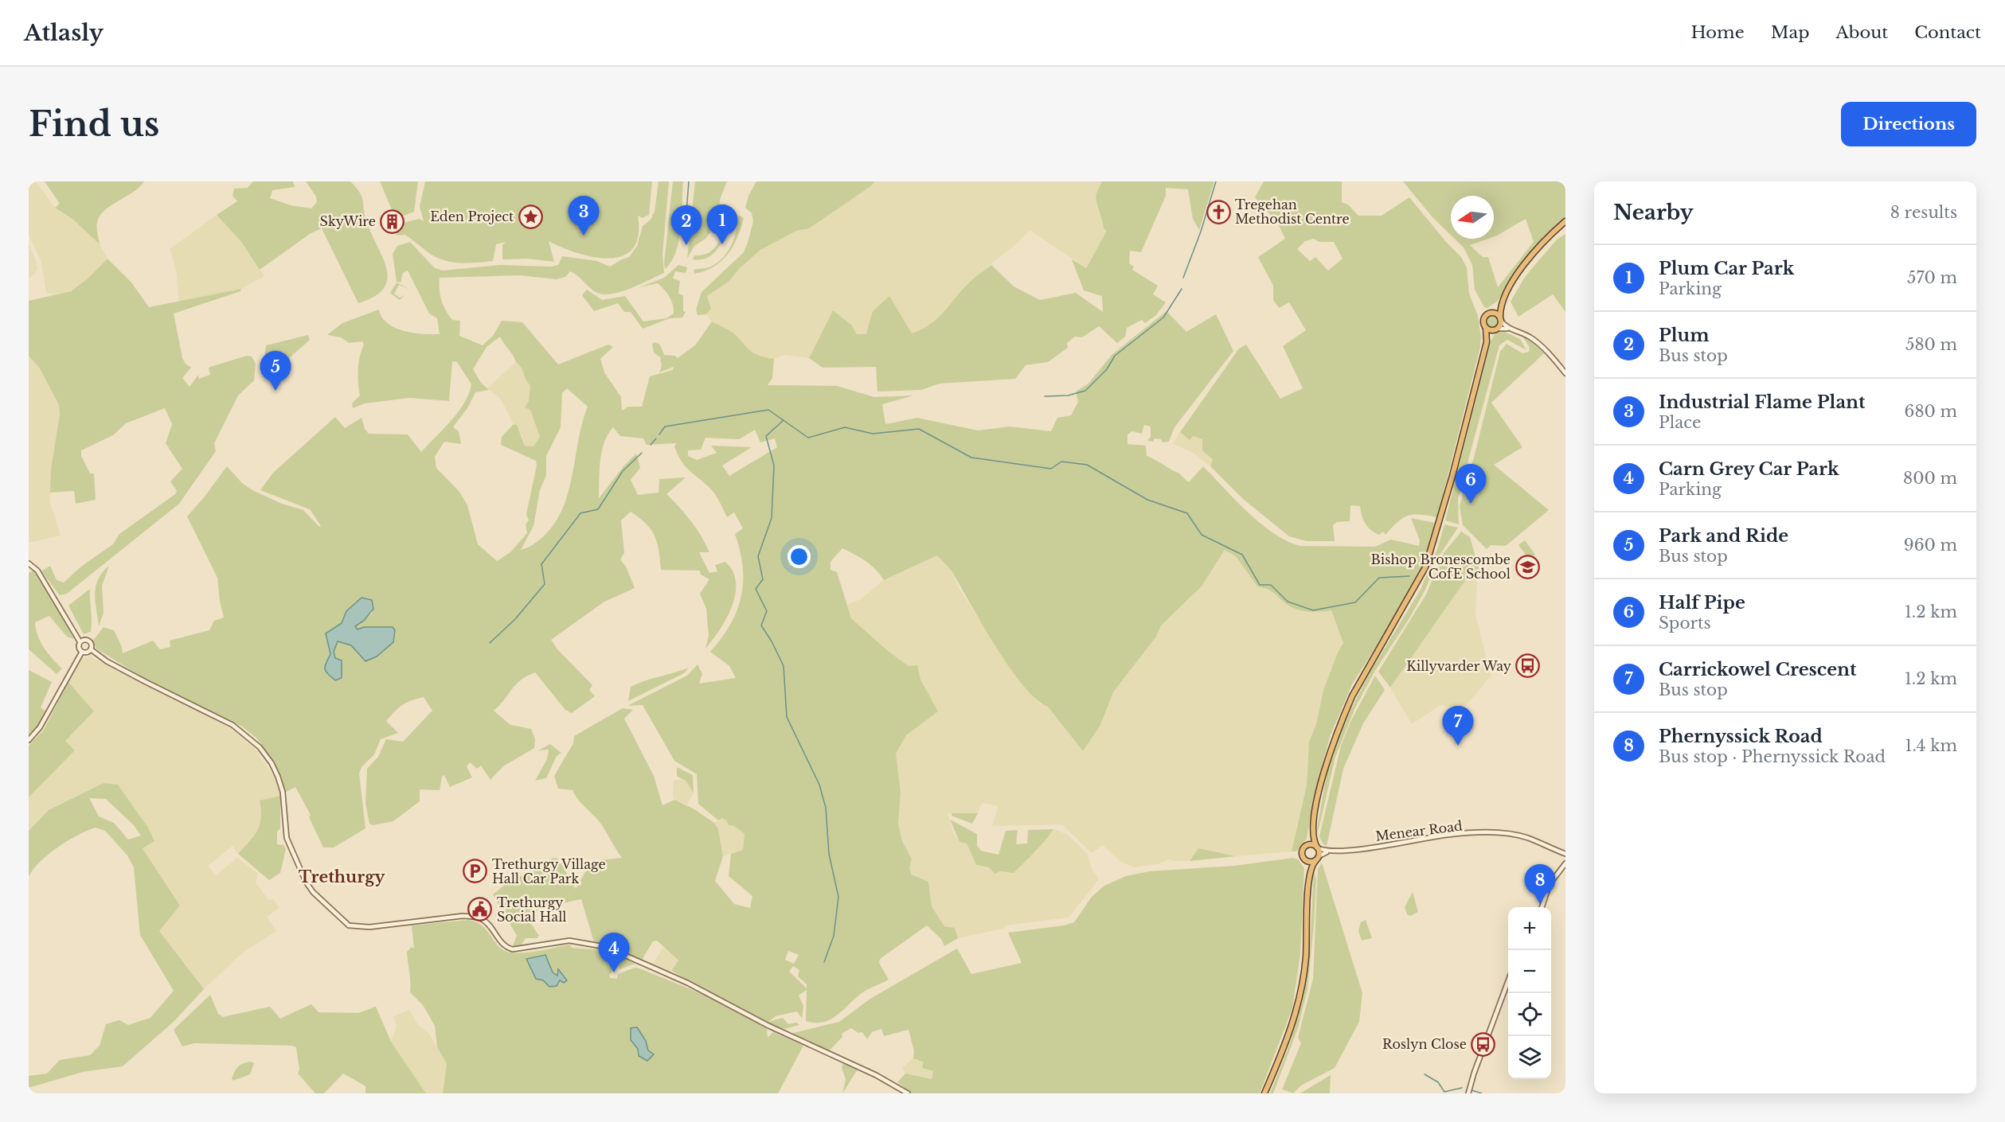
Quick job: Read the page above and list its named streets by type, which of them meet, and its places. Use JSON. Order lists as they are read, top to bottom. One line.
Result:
{"streets":{"street":["Menear Road"]},"districts":["Trethurgy"],"places":{"church":["Tregehan Methodist Centre"],"place":["Eden Project"],"building":["SkyWire"],"school or university":["Bishop Bronescombe CofE School"],"bus stop":["Killyvarder Way","Roslyn Close"],"parking":["Trethurgy Village Hall Car Park"],"public building":["Trethurgy Social Hall"]},"north":"left","page":{"header":"Atlasly","nav":["Home","Map","About","Contact"],"buttons":"Directions","title":"Find us","heading":["Nearby","8 results"],"pins":["3","1","2","5","6","7","8","4"],"list":[{"mark":"1","name":"Plum Car Park","note":"Parking","value":"570 m"},{"mark":"2","name":"Plum","note":"Bus stop","value":"580 m"},{"mark":"3","name":"Industrial Flame Plant","note":"Place","value":"680 m"},{"mark":"4","name":"Carn Grey Car Park","note":"Parking","value":"800 m"},{"mark":"5","name":"Park and Ride","note":"Bus stop","value":"960 m"},{"mark":"6","name":"Half Pipe","note":"Sports","value":"1.2 km"},{"mark":"7","name":"Carrickowel Crescent","note":"Bus stop","value":"1.2 km"},{"mark":"8","name":"Phernyssick Road","note":"Bus stop · Phernyssick Road","value":"1.4 km"}],"map_buttons":["+","−"]}}
